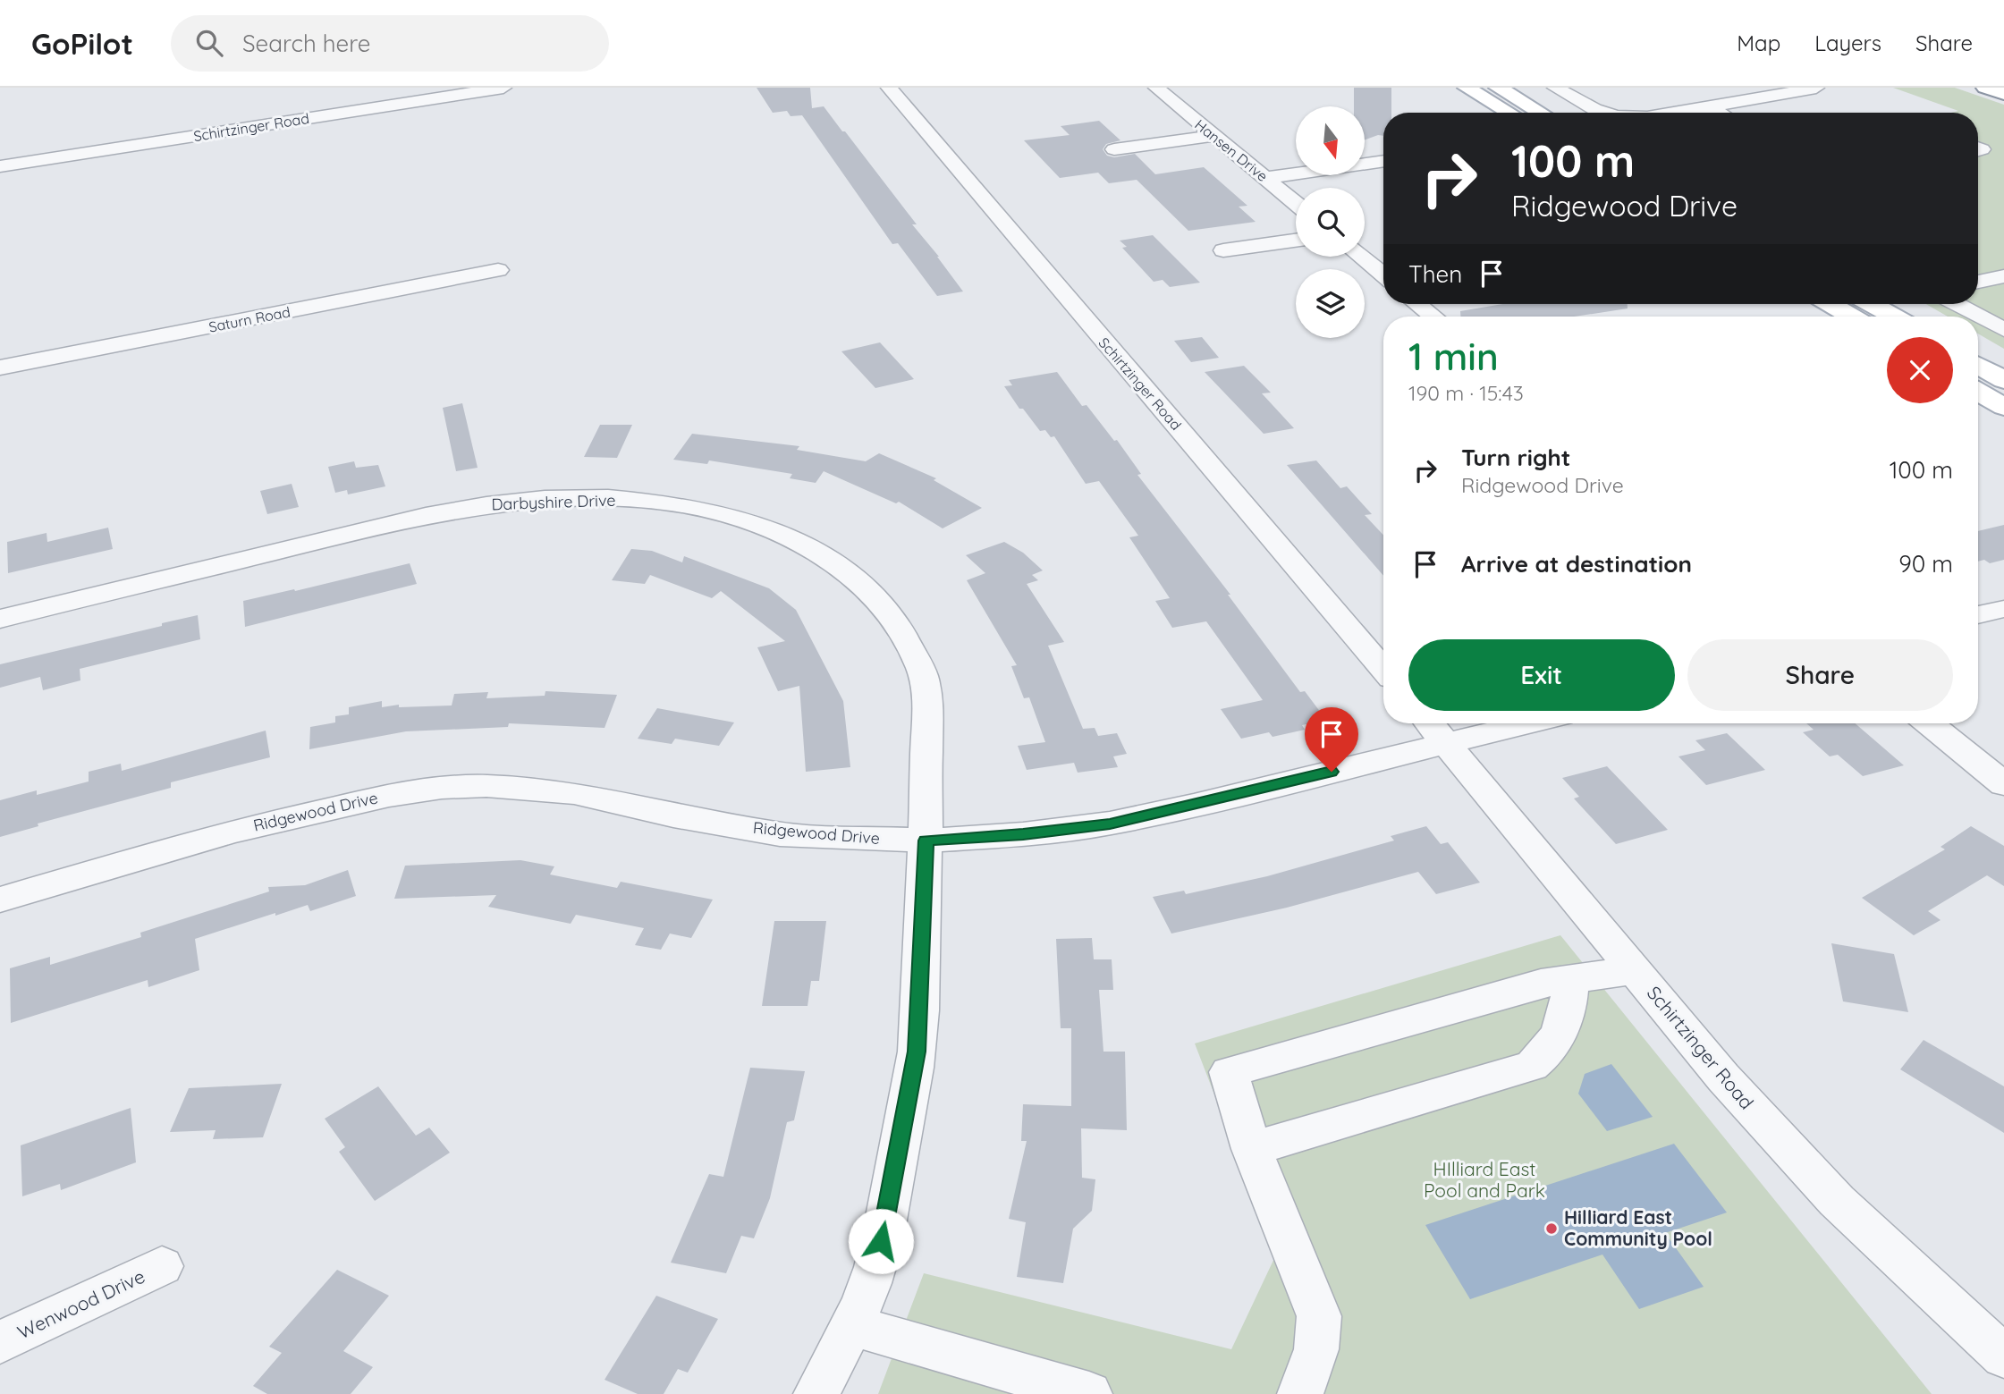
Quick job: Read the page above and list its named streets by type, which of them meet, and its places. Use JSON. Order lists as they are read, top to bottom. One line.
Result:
{"streets":{"street":["Schirtzinger Road","Hansen Drive","Saturn Road","Darbyshire Drive","Ridgewood Drive","Wenwood Drive"]},"crossings":[["Schirtzinger Road","Ridgewood Drive"],["Darbyshire Drive","Ridgewood Drive"]],"parks":["HIlliard East Pool and Park"],"places":["Hilliard East Community Pool"],"north":"bottom","page":{"header":"GoPilot","search":"Search here","nav":["Map","Layers","Share"],"turn":["100 m","Ridgewood Drive"],"then":"Then","heading":["1 min","190 m · 15:43"],"list":[{"name":"Turn right","note":"Ridgewood Drive","value":"100 m"},{"name":"Arrive at destination","value":"90 m"}],"buttons":["Exit","Share"]}}
